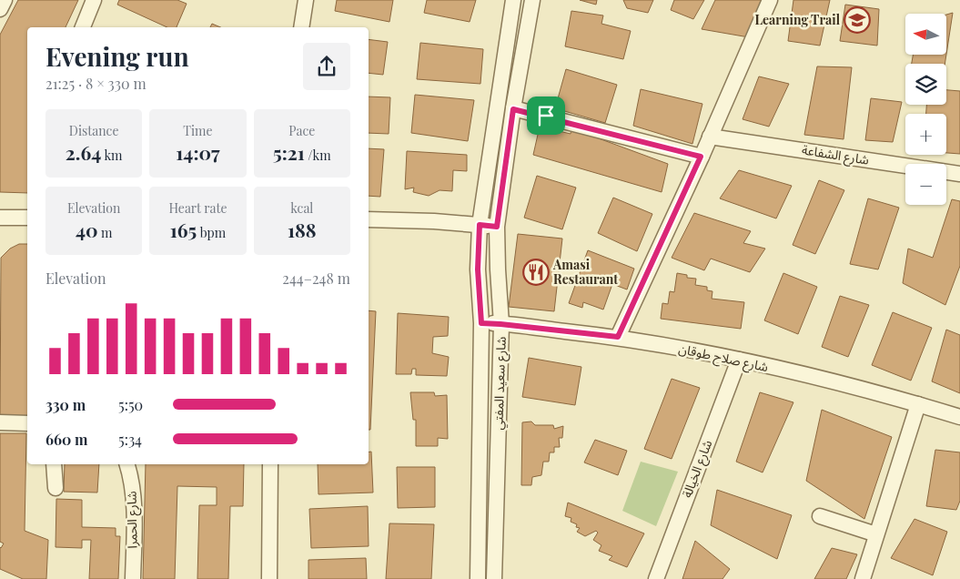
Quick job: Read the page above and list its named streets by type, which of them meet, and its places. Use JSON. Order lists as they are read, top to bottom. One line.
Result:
{"streets":{"street":["شارع الشفاعة","شارع صلاح طوقان","شارع سعيد المفتي","شارع الخيالة","شارع الحمرا"]},"crossings":[["شارع صلاح طوقان","شارع سعيد المفتي"],["شارع صلاح طوقان","شارع الخيالة"]],"places":{"school or university":["Learning Trail"],"restaurant":["Amasi Restaurant"]},"north":"left","page":{"map_buttons":["+","−"],"heading":["Evening run","21:25 · 8 × 330 m"],"stats":[["Distance","2.64 km"],["Time","14:07"],["Pace","5:21 /km"],["Elevation","40 m"],["Heart rate","165 bpm"],["kcal","188"]],"chart":["Elevation","244–248 m"],"list":[{"name":"330 m","note":"5:50"},{"name":"660 m","note":"5:34"}]}}
